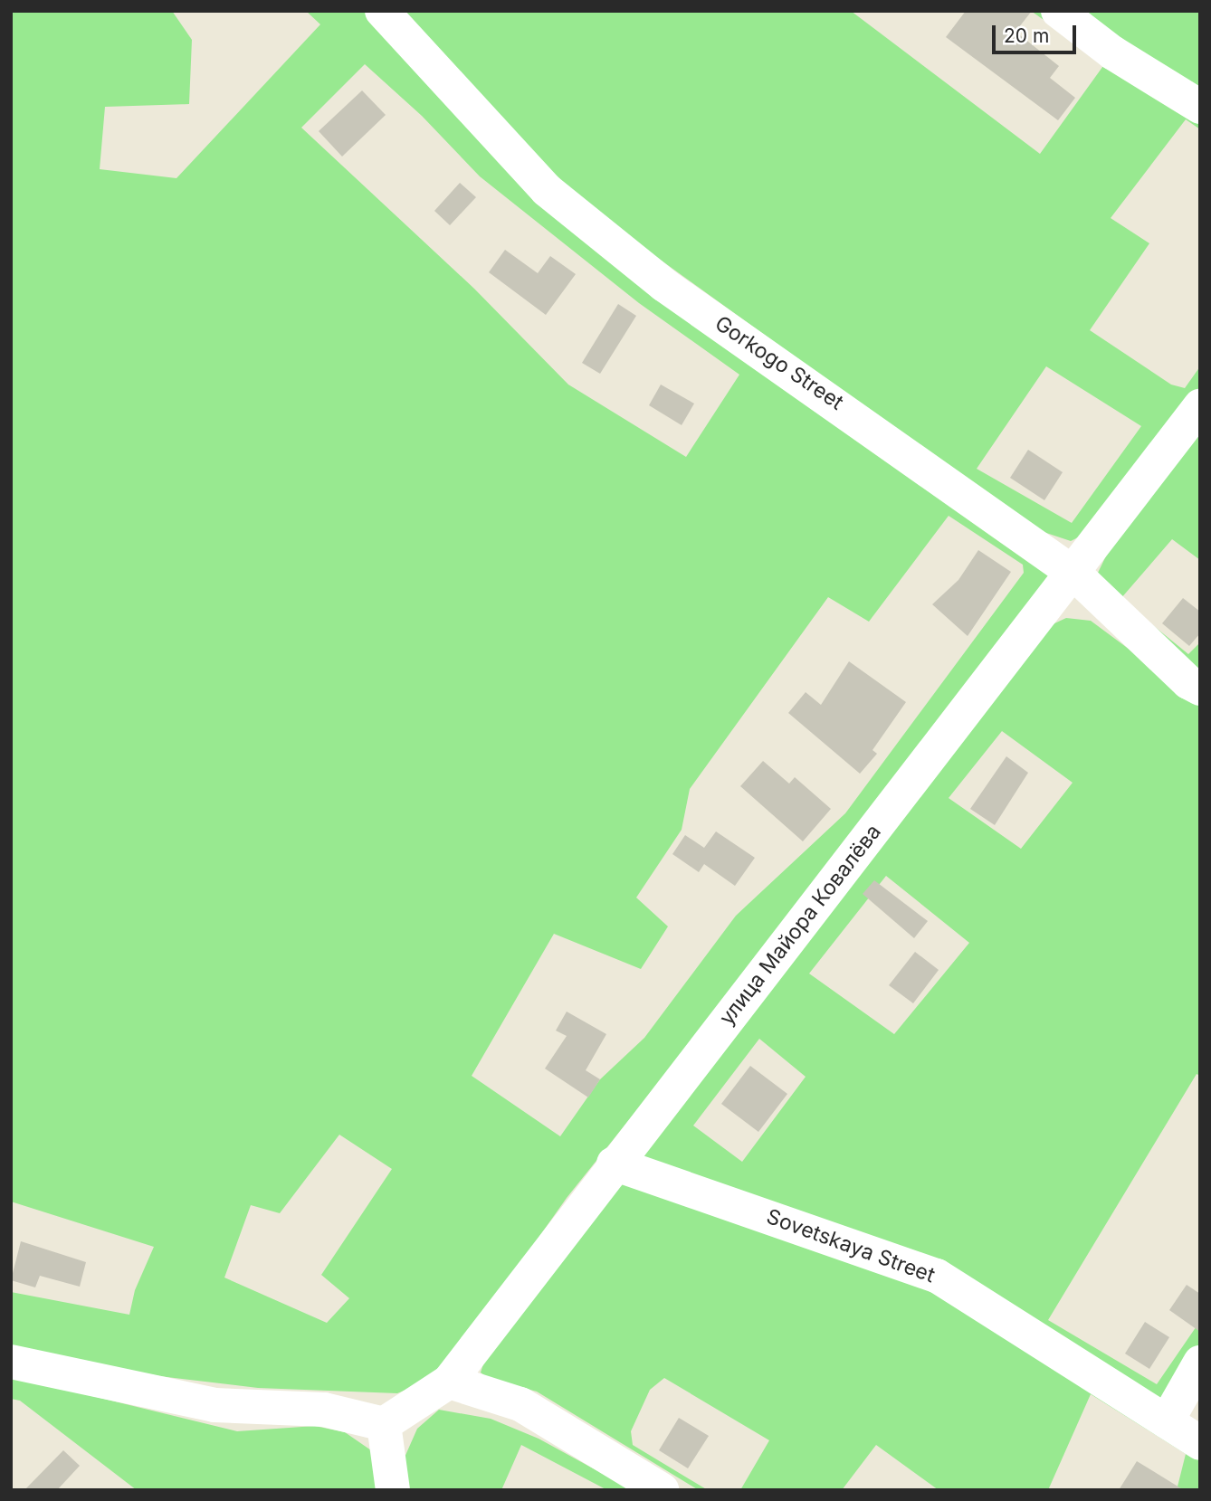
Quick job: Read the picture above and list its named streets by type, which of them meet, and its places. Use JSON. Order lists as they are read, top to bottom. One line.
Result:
{"streets":{"street":["Gorkogo Street","улица Майора Ковалёва","Sovetskaya Street"]},"crossings":[["Gorkogo Street","улица Майора Ковалёва"],["улица Майора Ковалёва","Sovetskaya Street"]],"scale_bar":"20 m"}
